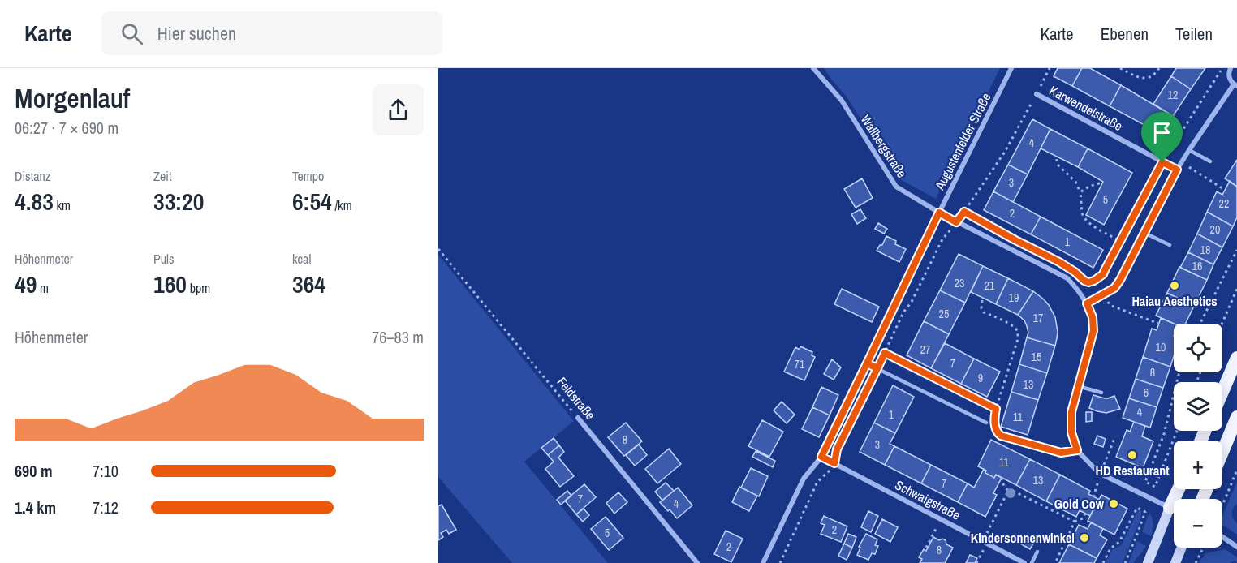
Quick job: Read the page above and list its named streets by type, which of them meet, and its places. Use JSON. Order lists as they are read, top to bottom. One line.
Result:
{"streets":{"street":["Karwendelstraße","Augustenfelder Straße","Wallbergstraße","Feldstraße","Schwaigstraße"]},"crossings":[["Augustenfelder Straße","Wallbergstraße"],["Augustenfelder Straße","Schwaigstraße"]],"places":["Haiau Aesthetics","HD Restaurant","Gold Cow","Kindersonnenwinkel"],"house_numbers":["12","4","3","5","22","2","20","1","18","16","23","21","19","25","17","10","27","15","7","71","8","9","13","6","4","1","11","8","3","11","13","7","7","4","2","5","2","8"],"page":{"header":"Karte","search":"Hier suchen","nav":["Karte","Ebenen","Teilen"],"heading":["Morgenlauf","06:27 · 7 × 690 m"],"stats":[["Distanz","4.83 km"],["Zeit","33:20"],["Tempo","6:54 /km"],["Höhenmeter","49 m"],["Puls","160 bpm"],["kcal","364"]],"chart":["Höhenmeter","76–83 m"],"map_buttons":["+","−"],"list":[{"name":"690 m","note":"7:10"},{"name":"1.4 km","note":"7:12"}]}}
